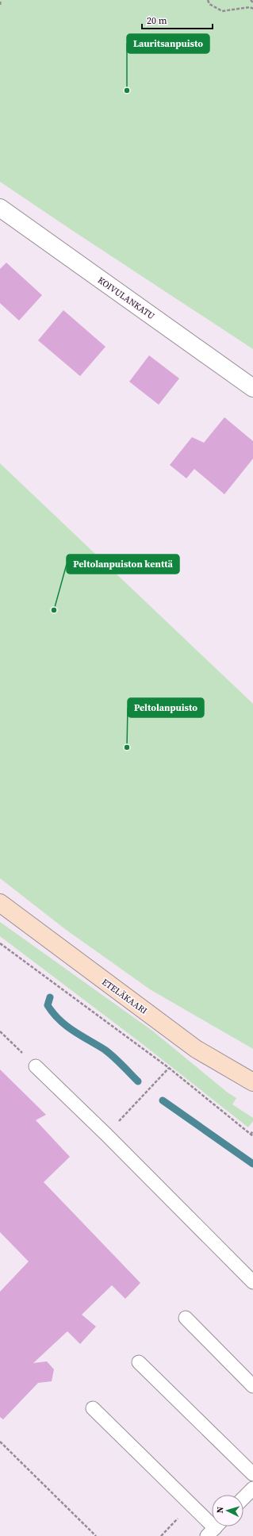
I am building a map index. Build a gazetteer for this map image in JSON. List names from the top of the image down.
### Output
{
  "streets": {
    "main road": ["ETELÄKAARI"],
    "street": ["KOIVULANKATU"]
  },
  "places": ["Lauritsanpuisto", "Peltolanpuiston kenttä", "Peltolanpuisto"],
  "scale_bar": "20 m",
  "north": "left"
}
